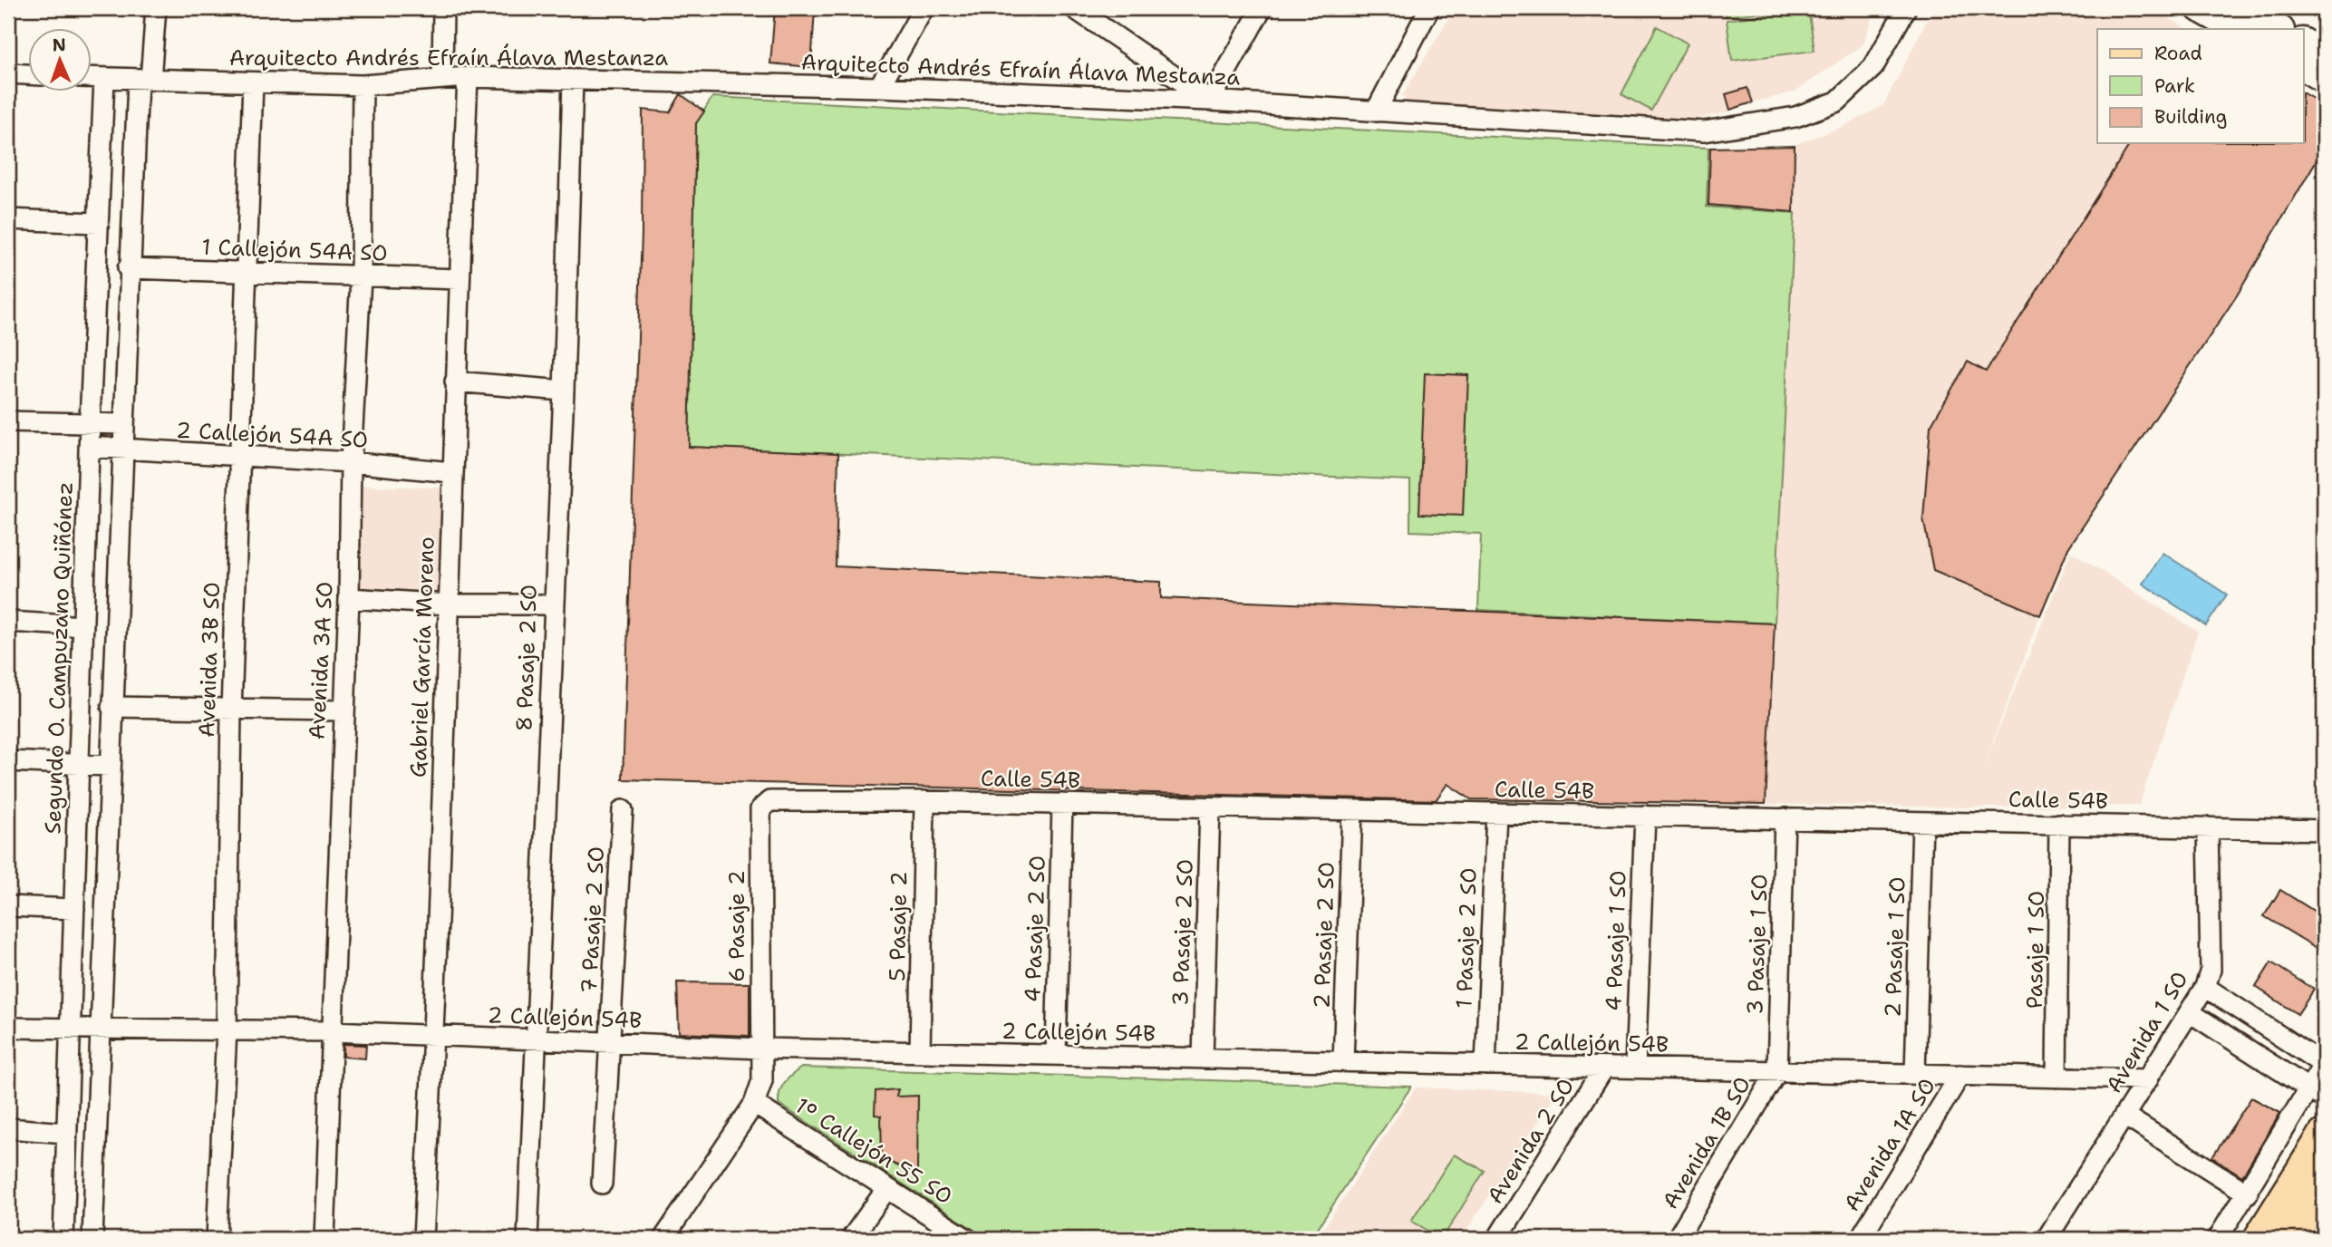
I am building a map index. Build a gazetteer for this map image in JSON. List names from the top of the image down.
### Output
{
  "streets": {
    "street": [
      "Arquitecto Andrés Efraín Álava Mestanza",
      "1 Callejón 54A SO",
      "2 Callejón 54A SO",
      "Gabriel García Moreno",
      "Segundo O. Campuzano Quiñónez",
      "8 Pasaje 2 SO",
      "Avenida 3B SO",
      "Avenida 3A SO",
      "Calle 54B",
      "7 Pasaje 2 SO",
      "6 Pasaje 2",
      "5 Pasaje 2",
      "4 Pasaje 2 SO",
      "3 Pasaje 2 SO",
      "2 Pasaje 2 SO",
      "1 Pasaje 2 SO",
      "4 Pasaje 1 SO",
      "3 Pasaje 1 SO",
      "2 Pasaje 1 SO",
      "Pasaje 1 SO",
      "2 Callejón 54B",
      "Avenida 1 SO",
      "Avenida 2 SO",
      "Avenida 1B SO",
      "Avenida 1A SO",
      "1º Callejón 55 SO"
    ]
  },
  "crossings": [
    ["Arquitecto Andrés Efraín Álava Mestanza", "Gabriel García Moreno"],
    ["Arquitecto Andrés Efraín Álava Mestanza", "Segundo O. Campuzano Quiñónez"],
    ["Arquitecto Andrés Efraín Álava Mestanza", "8 Pasaje 2 SO"],
    ["Arquitecto Andrés Efraín Álava Mestanza", "Avenida 3B SO"],
    ["Arquitecto Andrés Efraín Álava Mestanza", "Avenida 3A SO"],
    ["1 Callejón 54A SO", "Gabriel García Moreno"],
    ["1 Callejón 54A SO", "Avenida 3B SO"],
    ["1 Callejón 54A SO", "Avenida 3A SO"],
    ["2 Callejón 54A SO", "Gabriel García Moreno"],
    ["2 Callejón 54A SO", "Segundo O. Campuzano Quiñónez"],
    ["2 Callejón 54A SO", "Avenida 3B SO"],
    ["2 Callejón 54A SO", "Avenida 3A SO"],
    ["Gabriel García Moreno", "2 Callejón 54B"],
    ["Segundo O. Campuzano Quiñónez", "2 Callejón 54B"],
    ["8 Pasaje 2 SO", "2 Callejón 54B"],
    ["Avenida 3B SO", "2 Callejón 54B"],
    ["Avenida 3A SO", "2 Callejón 54B"],
    ["Calle 54B", "6 Pasaje 2"],
    ["Calle 54B", "5 Pasaje 2"],
    ["Calle 54B", "4 Pasaje 2 SO"],
    ["Calle 54B", "3 Pasaje 2 SO"],
    ["Calle 54B", "2 Pasaje 2 SO"],
    ["Calle 54B", "1 Pasaje 2 SO"],
    ["Calle 54B", "4 Pasaje 1 SO"],
    ["Calle 54B", "3 Pasaje 1 SO"],
    ["Calle 54B", "2 Pasaje 1 SO"],
    ["Calle 54B", "Pasaje 1 SO"],
    ["Calle 54B", "Avenida 1 SO"],
    ["7 Pasaje 2 SO", "2 Callejón 54B"],
    ["6 Pasaje 2", "2 Callejón 54B"],
    ["6 Pasaje 2", "1º Callejón 55 SO"],
    ["5 Pasaje 2", "2 Callejón 54B"],
    ["4 Pasaje 2 SO", "2 Callejón 54B"],
    ["3 Pasaje 2 SO", "2 Callejón 54B"],
    ["2 Pasaje 2 SO", "2 Callejón 54B"],
    ["1 Pasaje 2 SO", "2 Callejón 54B"],
    ["4 Pasaje 1 SO", "2 Callejón 54B"],
    ["3 Pasaje 1 SO", "2 Callejón 54B"],
    ["3 Pasaje 1 SO", "Avenida 1B SO"],
    ["2 Pasaje 1 SO", "2 Callejón 54B"],
    ["Pasaje 1 SO", "2 Callejón 54B"],
    ["2 Callejón 54B", "Avenida 1 SO"],
    ["2 Callejón 54B", "Avenida 2 SO"],
    ["2 Callejón 54B", "Avenida 1B SO"],
    ["2 Callejón 54B", "Avenida 1A SO"]
  ],
  "legend": ["Road", "Park", "Building"],
  "north": "top"
}
